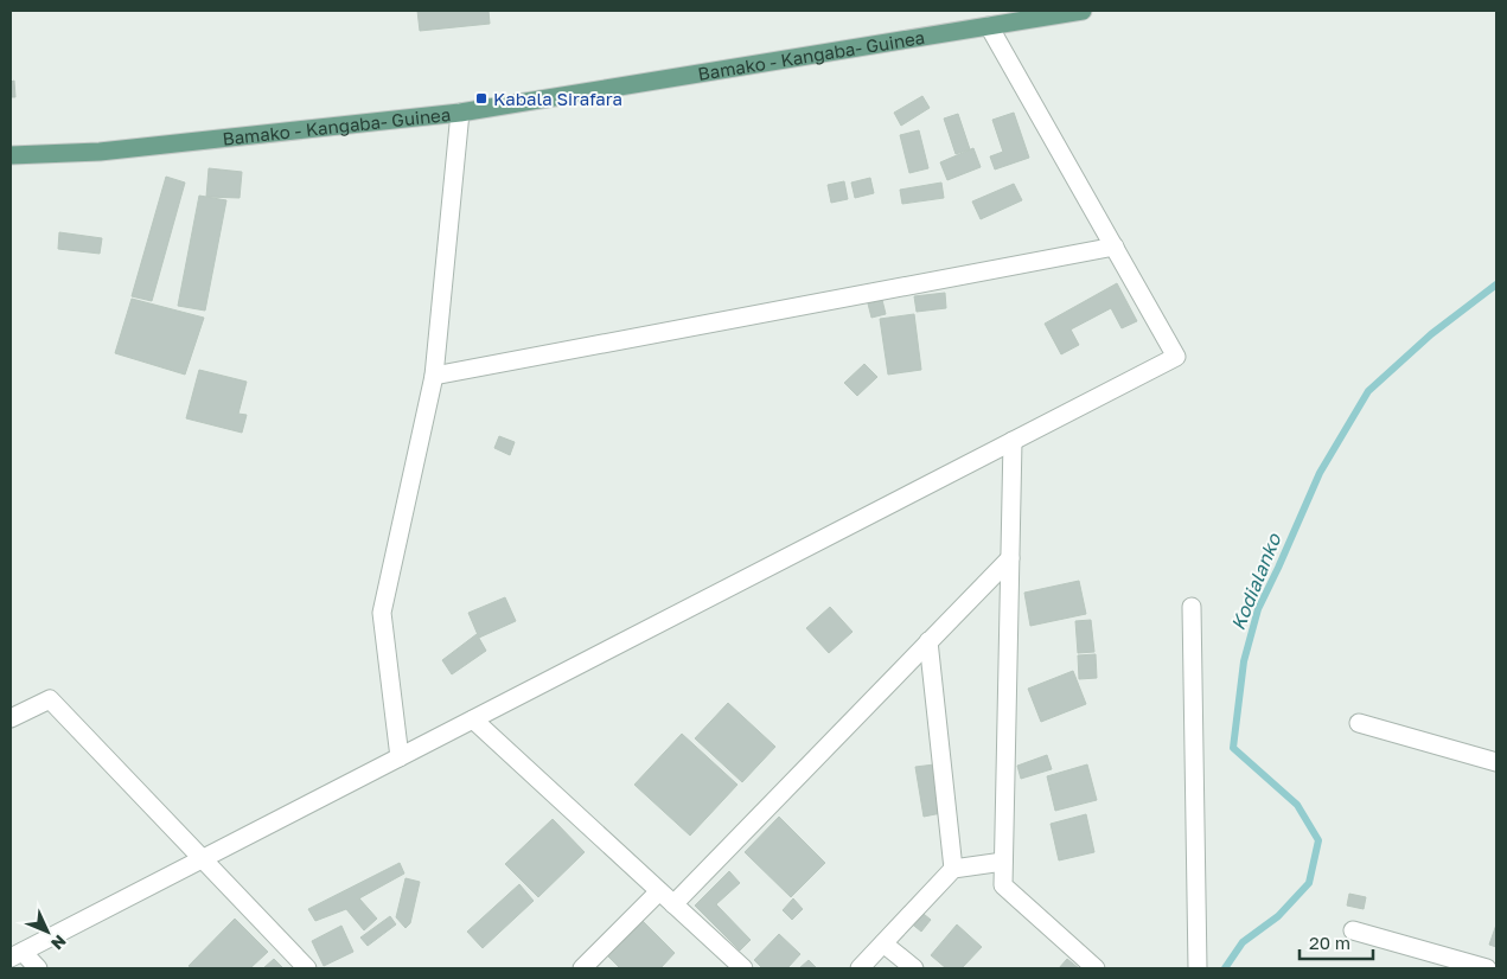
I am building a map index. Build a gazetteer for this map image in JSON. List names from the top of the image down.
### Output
{
  "streets": {
    "main road": ["Bamako - Kangaba- Guinea"]
  },
  "water": ["Kodialanko"],
  "places": {
    "transit": ["Kabala Sirafara"]
  },
  "scale_bar": "20 m",
  "north": "bottom right"
}
